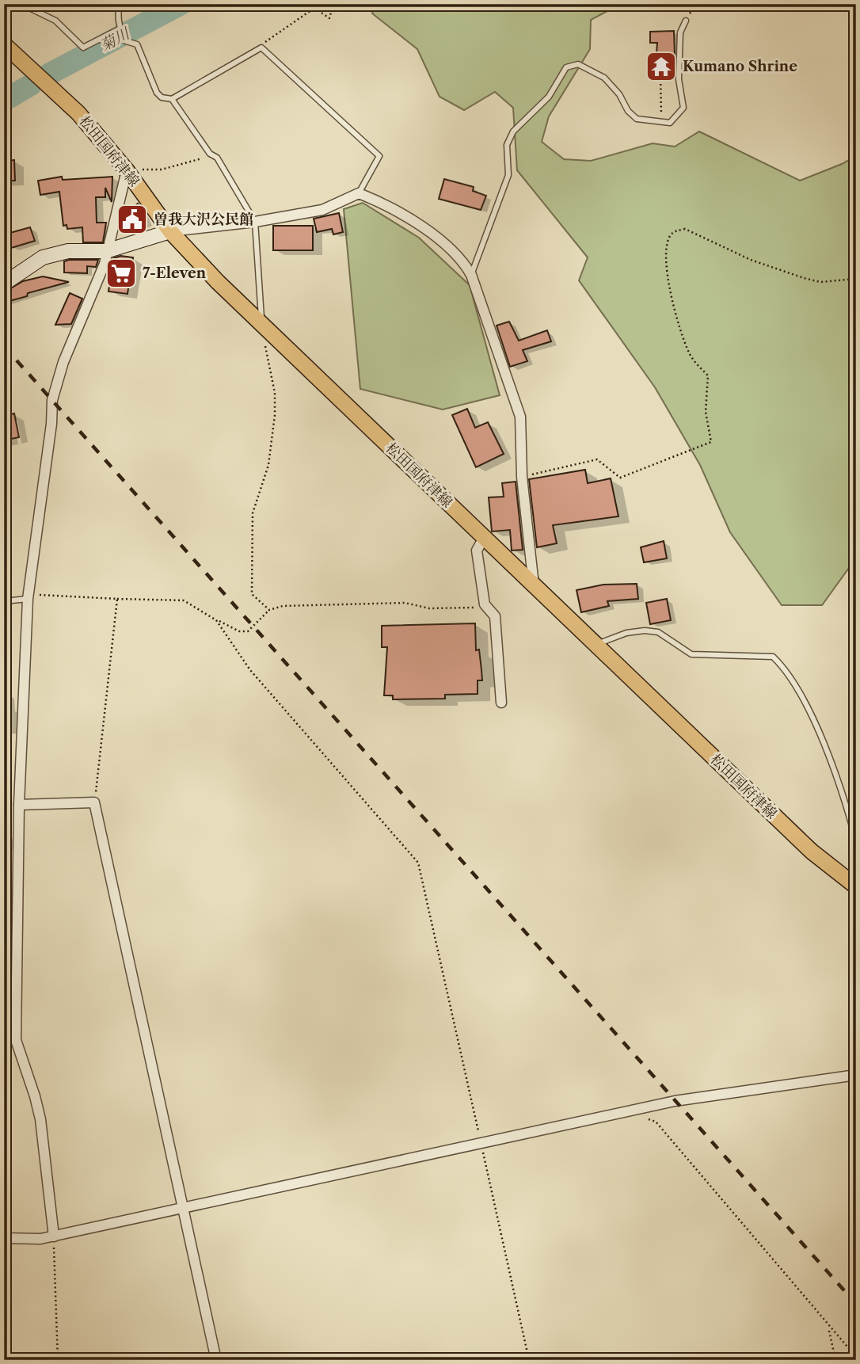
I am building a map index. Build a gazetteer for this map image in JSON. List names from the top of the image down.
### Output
{
  "streets": {
    "main road": ["松田国府津線"]
  },
  "water": ["菊川"],
  "places": {
    "temple": ["Kumano Shrine"],
    "public building": ["曽我大沢公民館"],
    "supermarket": ["7-Eleven"]
  }
}
